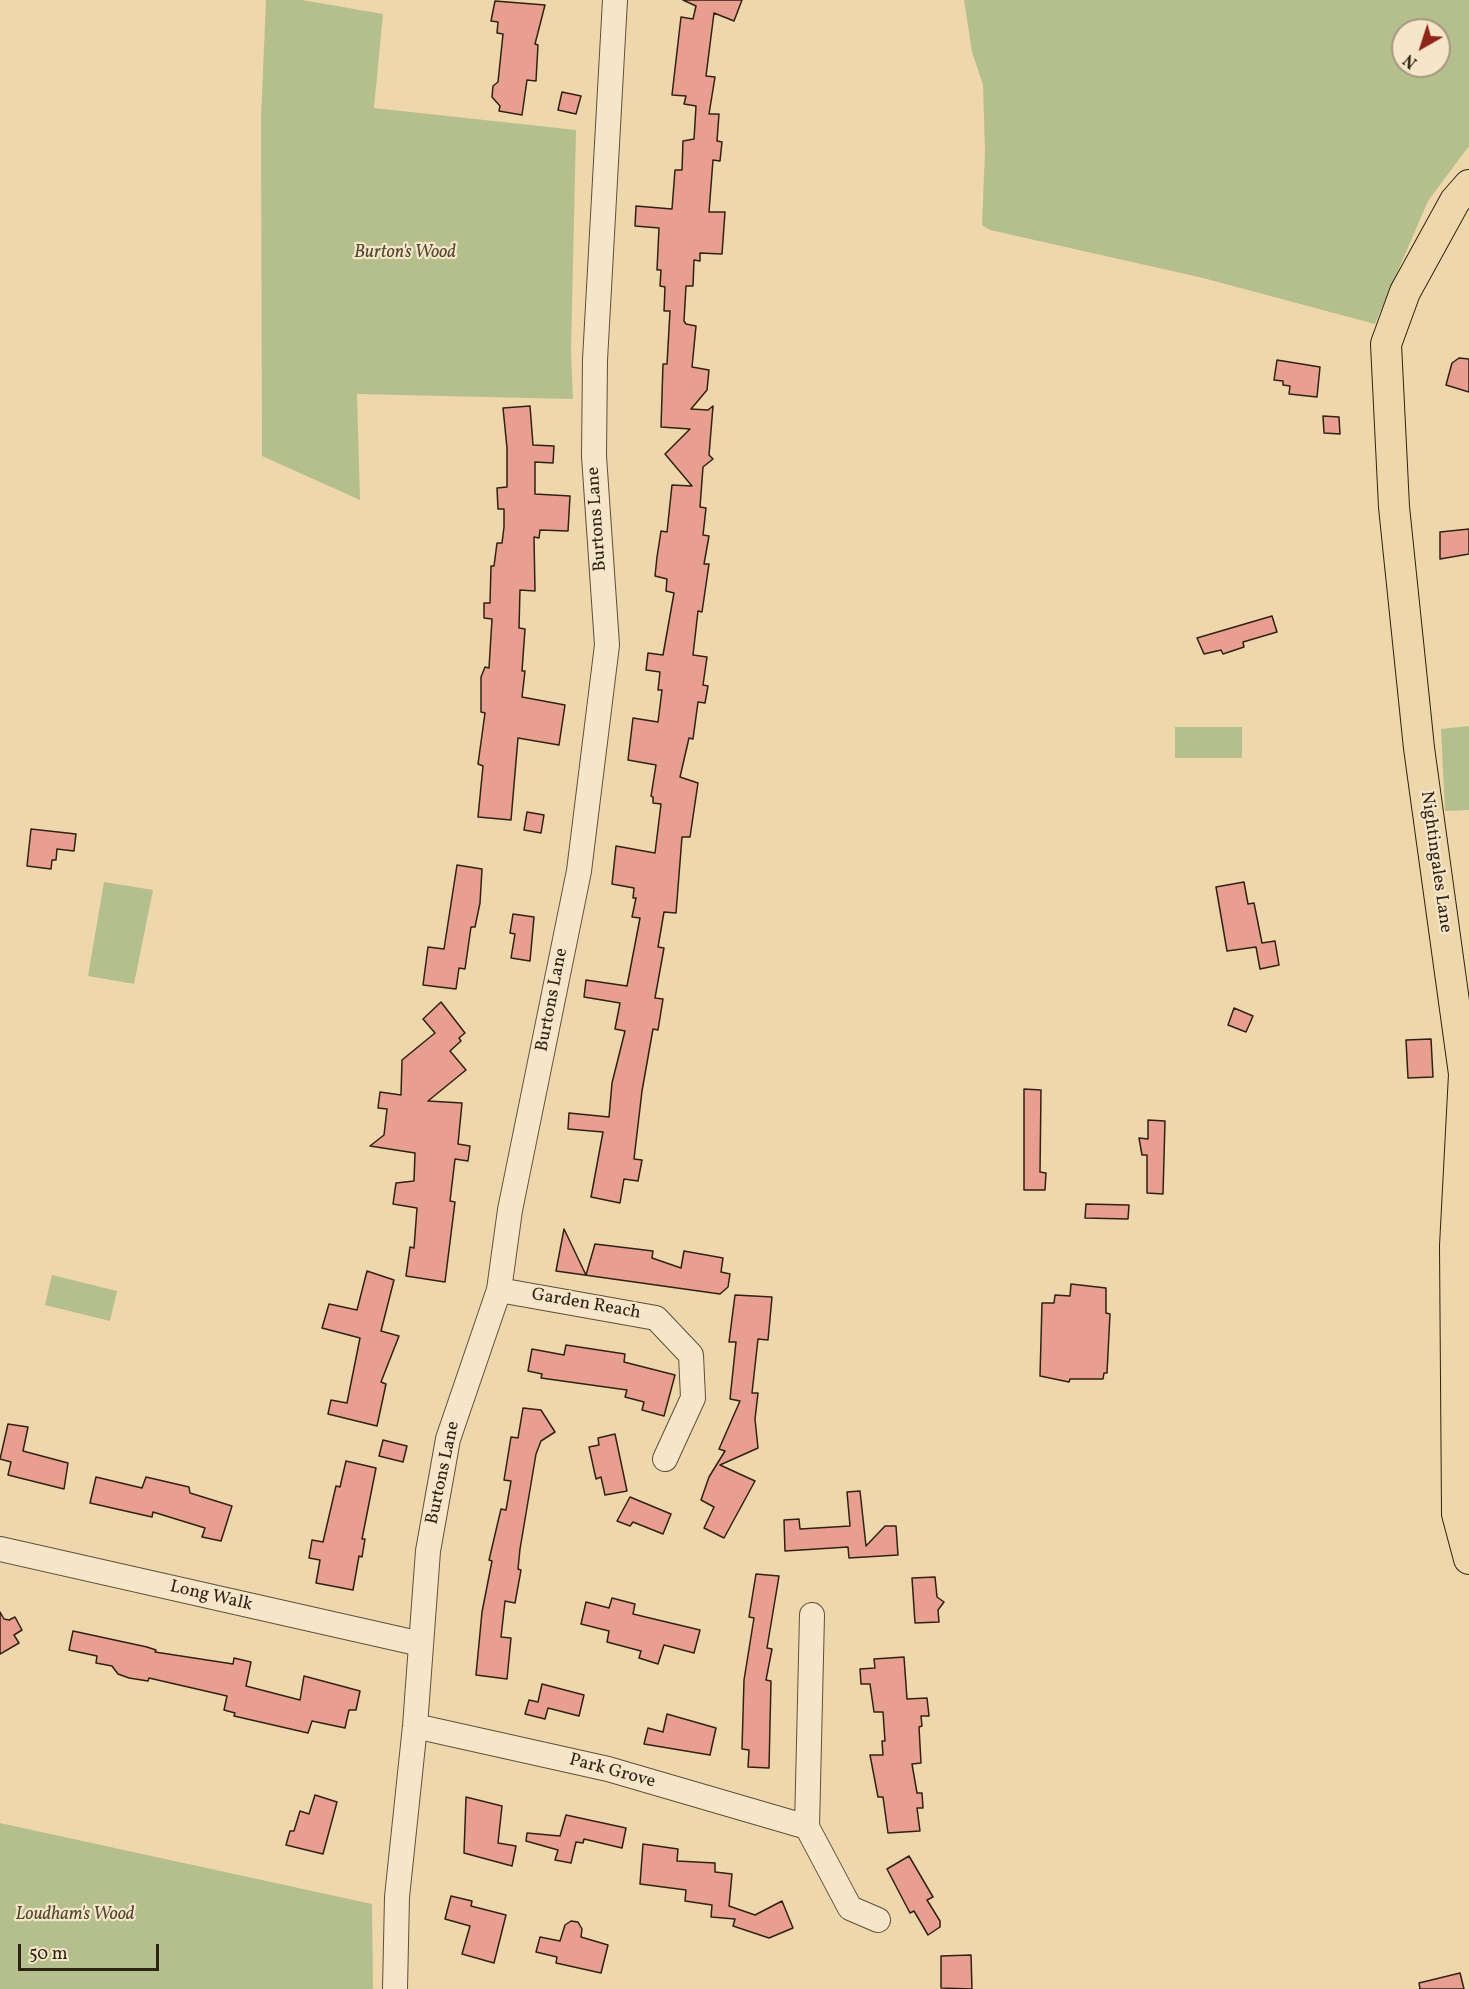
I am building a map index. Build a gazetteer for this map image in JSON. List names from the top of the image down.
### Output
{
  "streets": {
    "main road": ["Nightingales Lane"],
    "street": [
      "Burtons Lane",
      "Garden Reach",
      "Long Walk",
      "Park Grove"
    ]
  },
  "crossings": [
    ["Burtons Lane", "Garden Reach"],
    ["Burtons Lane", "Long Walk"],
    ["Burtons Lane", "Park Grove"]
  ],
  "parks": ["Burton's Wood", "Loudham's Wood"],
  "scale_bar": "50 m",
  "north": "bottom left"
}
